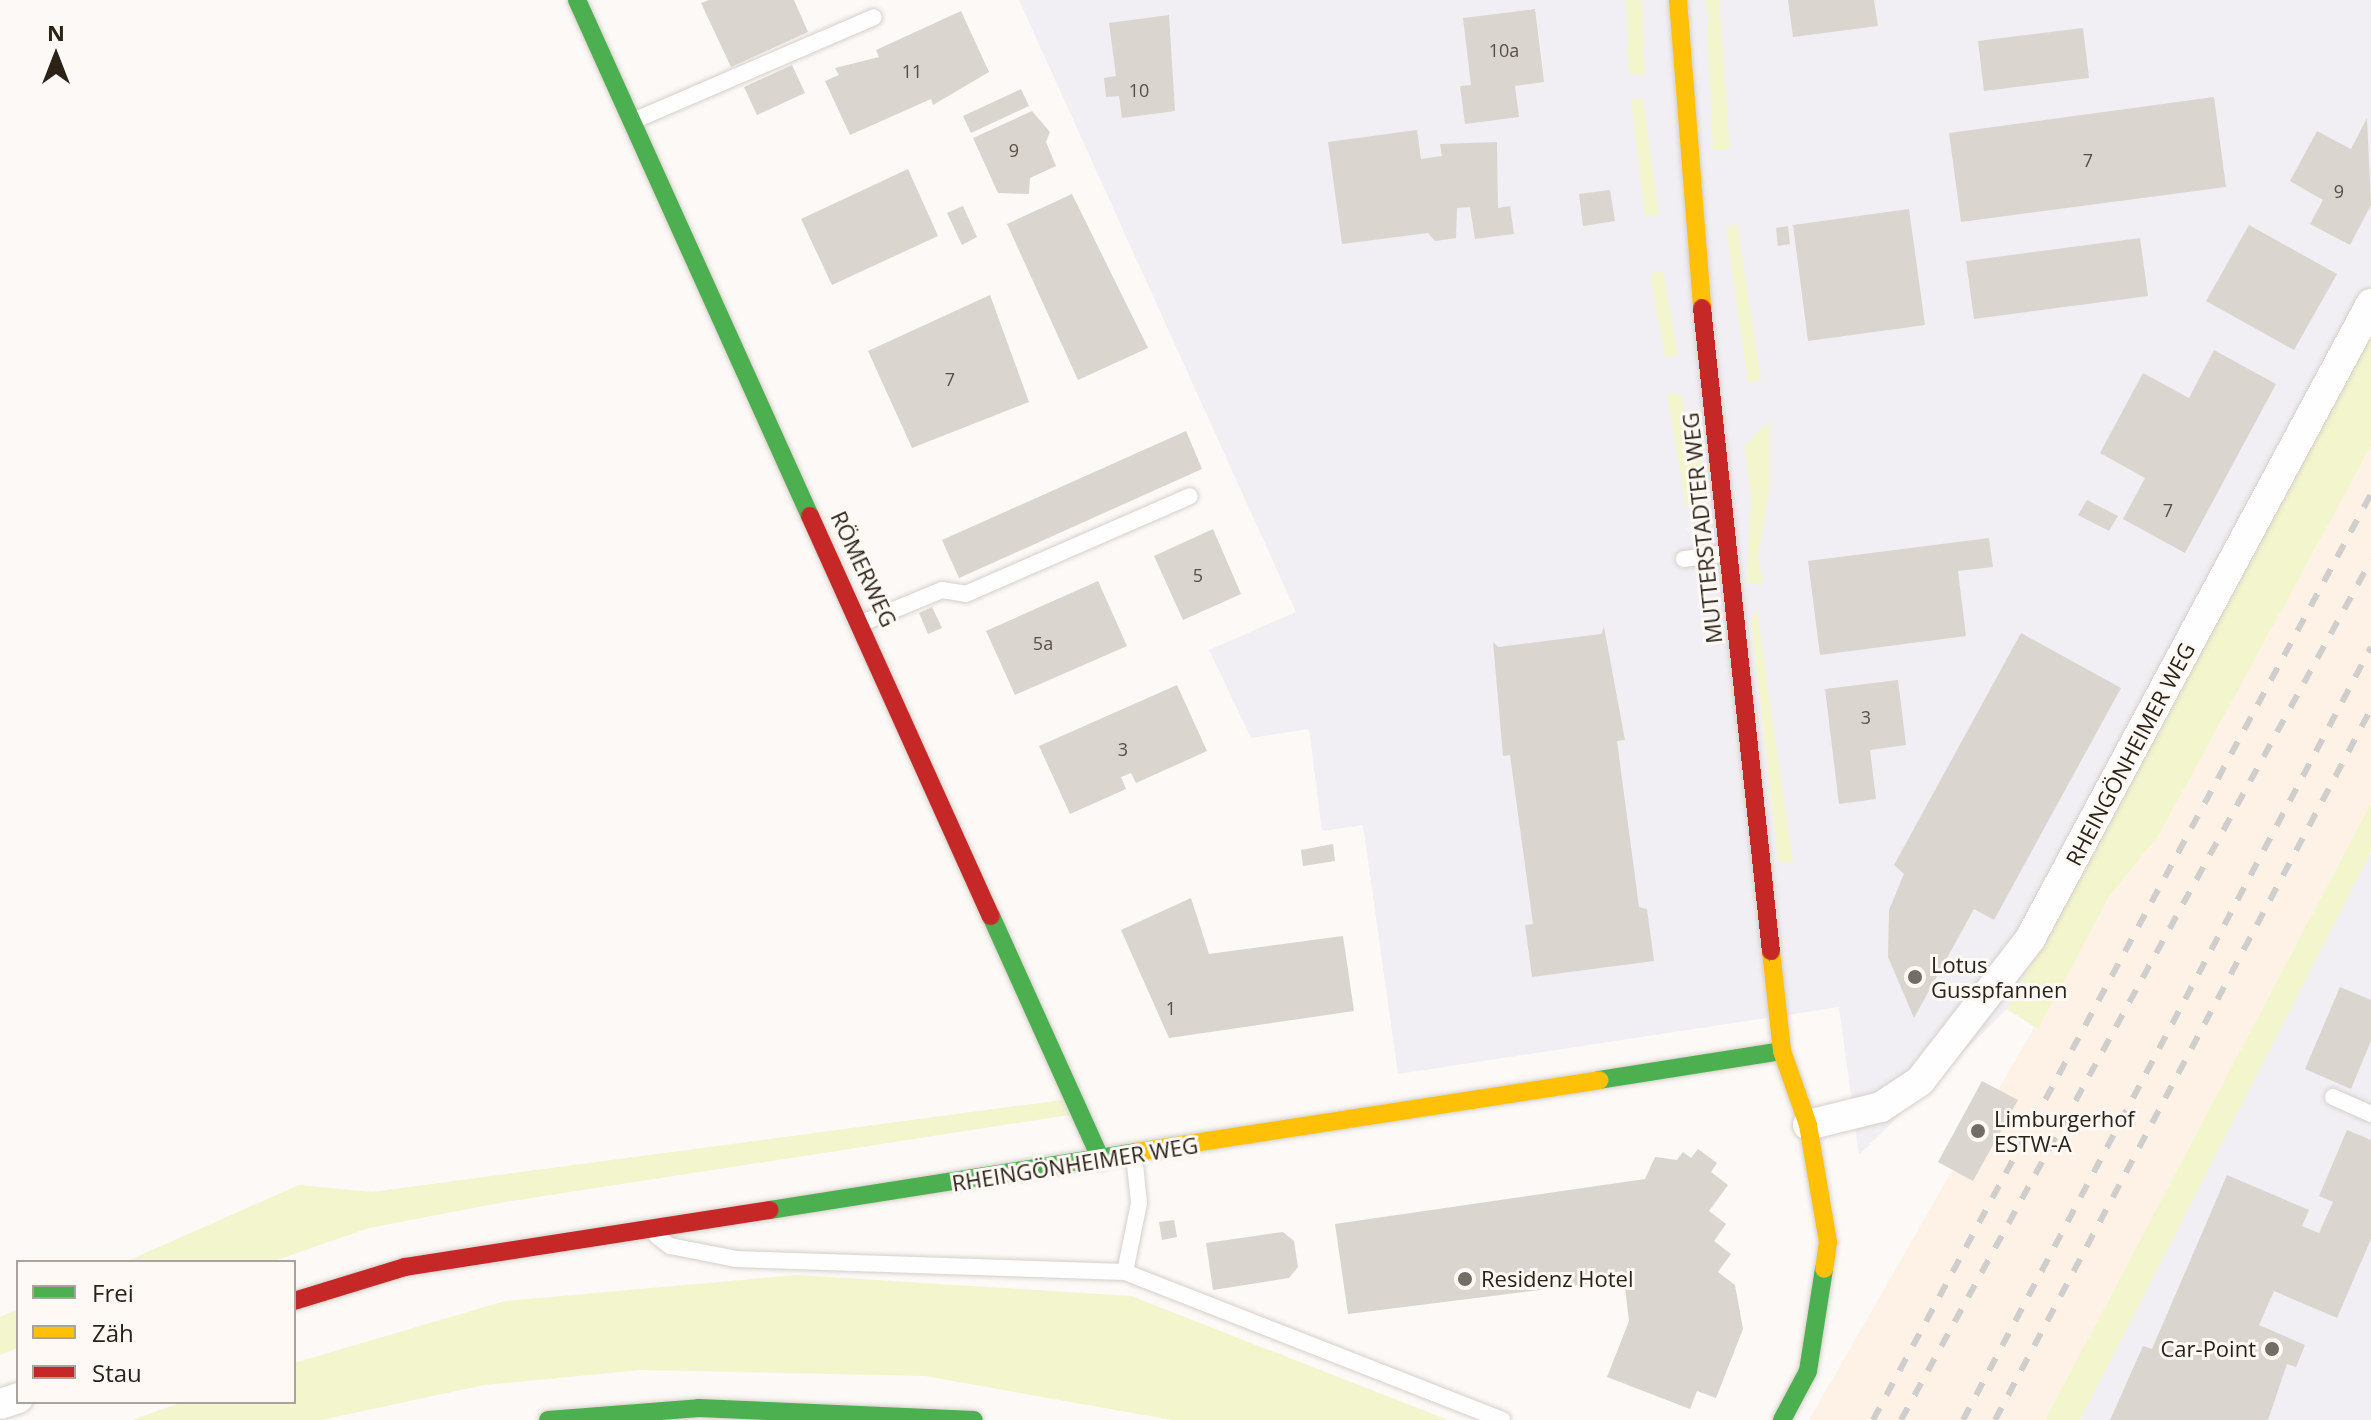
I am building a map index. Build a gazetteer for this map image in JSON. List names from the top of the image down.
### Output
{
  "streets": {
    "street": ["MUTTERSTADTER WEG", "RÖMERWEG", "RHEINGÖNHEIMER WEG"]
  },
  "crossings": [
    ["MUTTERSTADTER WEG", "RHEINGÖNHEIMER WEG"],
    ["RÖMERWEG", "RHEINGÖNHEIMER WEG"]
  ],
  "places": [
    "Lotus Gusspfannen",
    "Limburgerhof ESTW-A",
    "Residenz Hotel",
    "Car-Point"
  ],
  "house_numbers": [
    "10a",
    "11",
    "10",
    "9",
    "7",
    "9",
    "7",
    "7",
    "5",
    "5a",
    "3",
    "3",
    "1"
  ],
  "legend": ["Frei", "Zäh", "Stau"],
  "north": "top"
}
